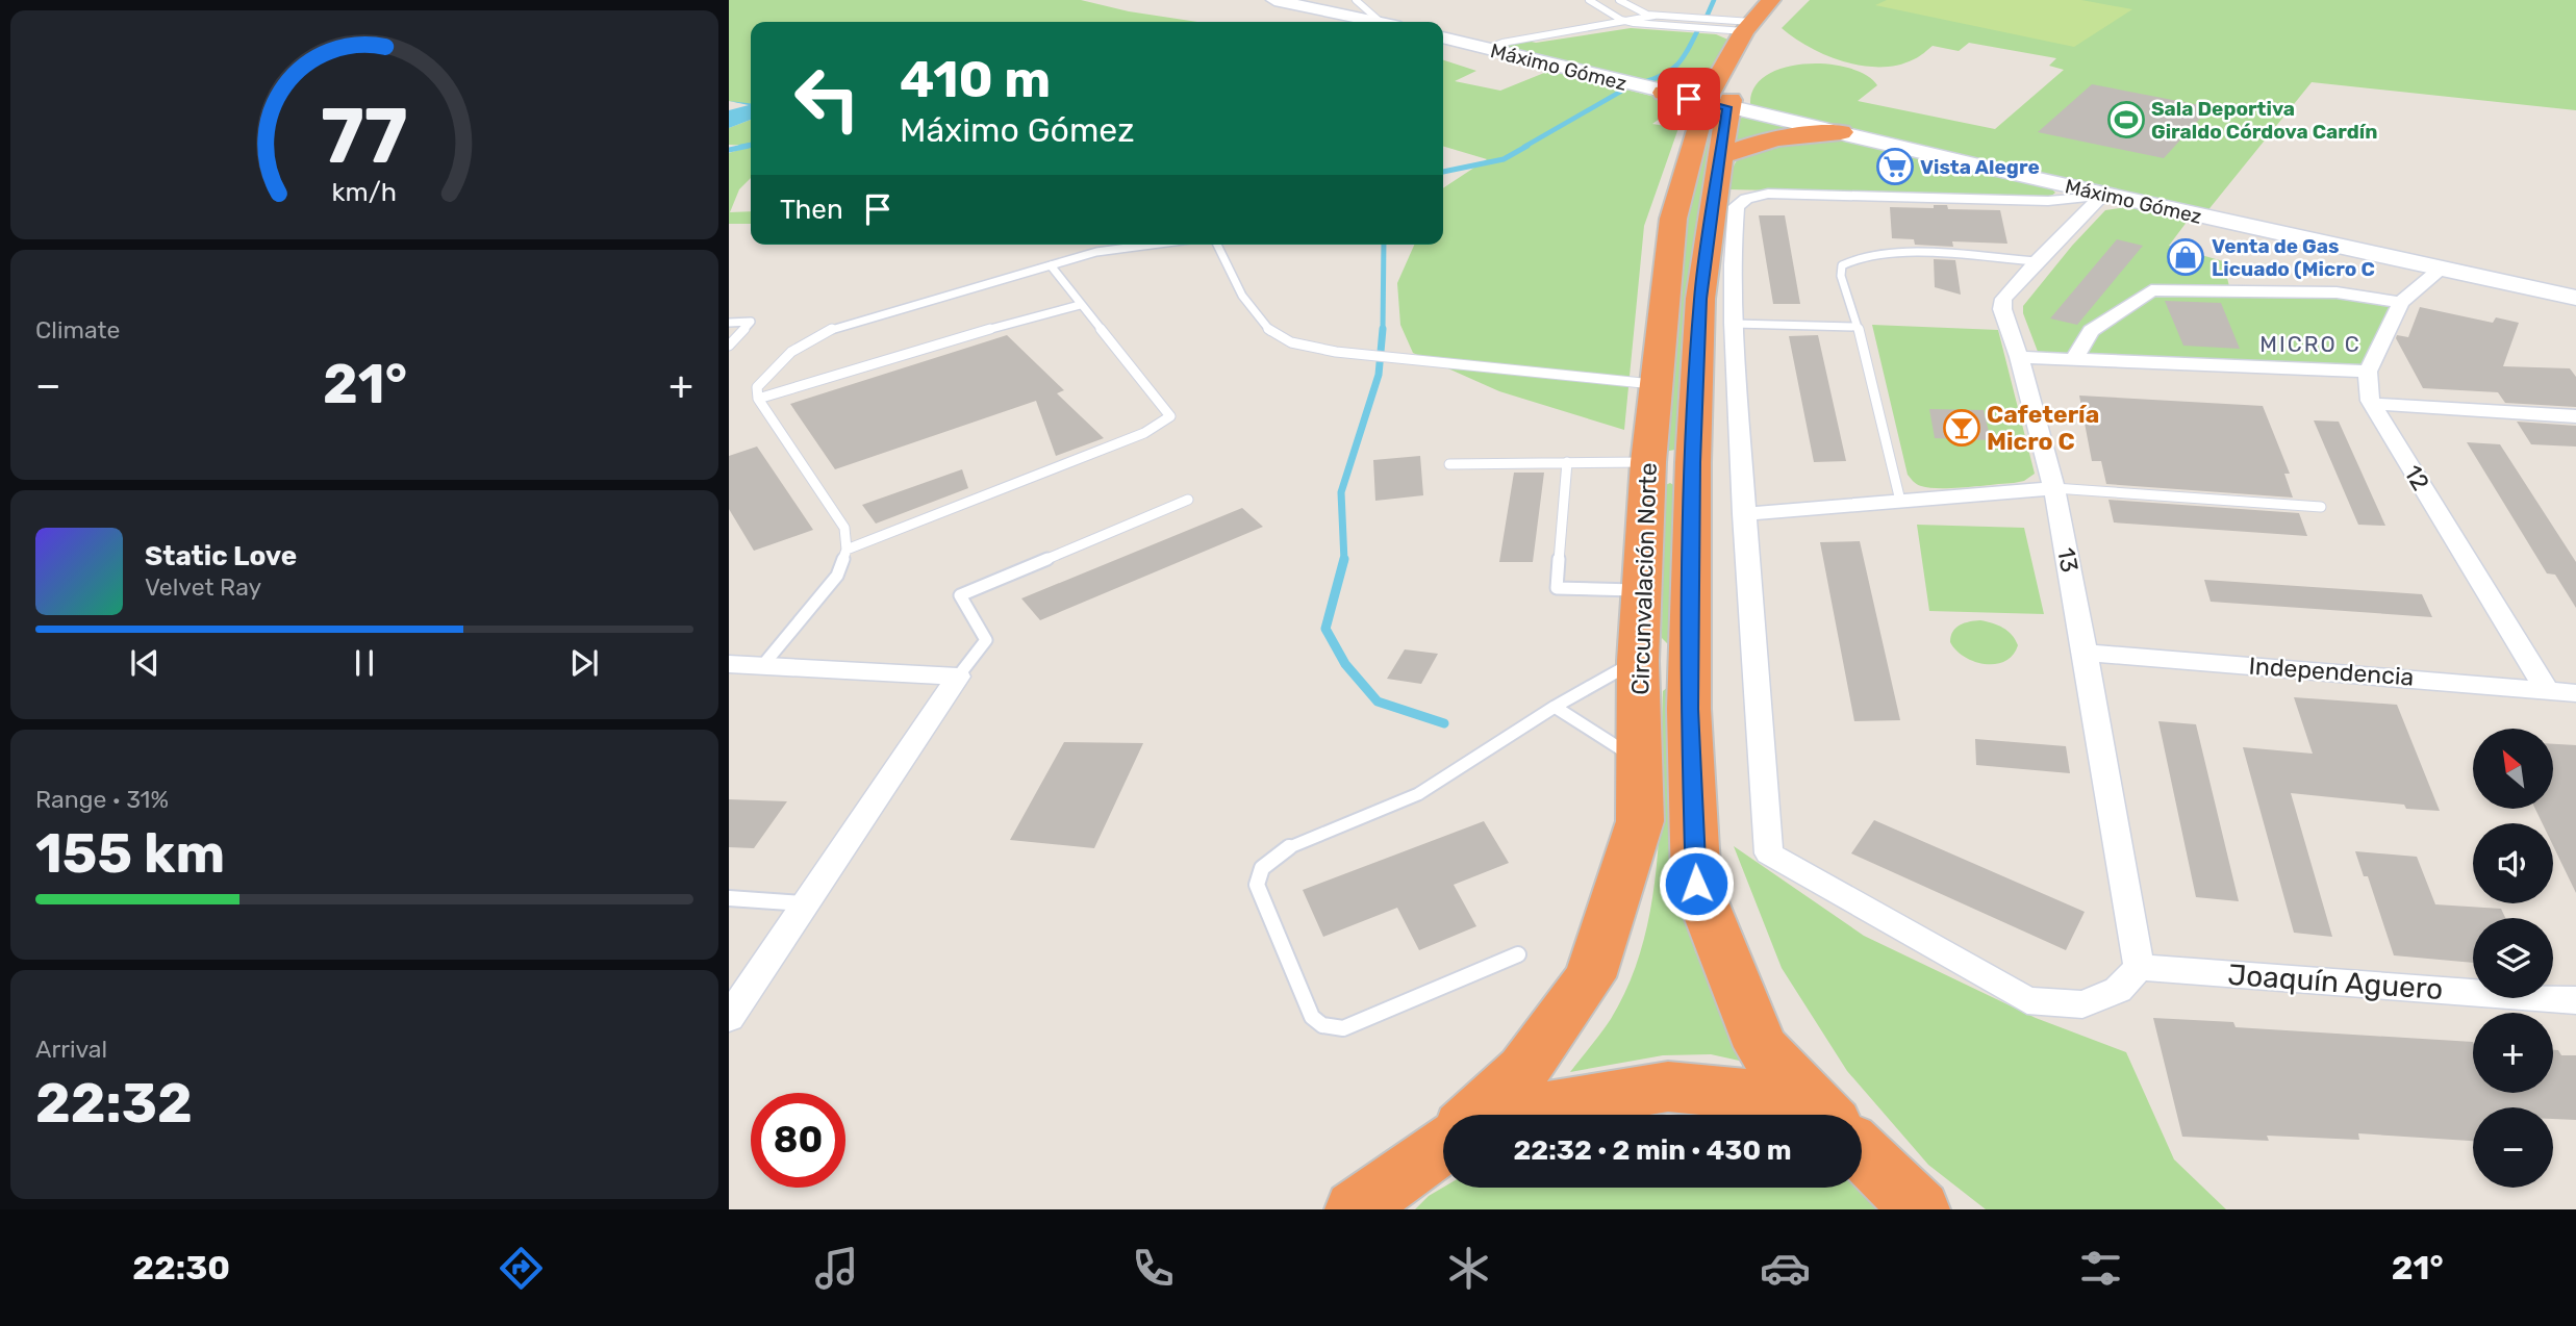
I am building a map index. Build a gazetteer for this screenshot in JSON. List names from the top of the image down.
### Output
{
  "streets": {
    "highway": ["Circunvalación Norte"],
    "main road": ["Máximo Gómez"],
    "street": [
      "12",
      "13",
      "Independencia",
      "Joaquín Aguero"
    ]
  },
  "crossings": [
    ["Máximo Gómez", "13"],
    ["Máximo Gómez", "Circunvalación Norte"],
    ["12", "Independencia"],
    ["13", "Independencia"],
    ["13", "Joaquín Aguero"]
  ],
  "districts": ["MICRO C"],
  "places": {
    "sports": ["Sala Deportiva Giraldo Córdova Cardín"],
    "supermarket": ["Vista Alegre"],
    "shop": ["Venta de Gas Licuado (Micro C"],
    "bar": ["Cafetería Micro C"]
  },
  "north": "top left",
  "page": {
    "turn": ["410 m", "Máximo Gómez"],
    "then": "Then",
    "tile": [
      "Climate",
      ["Range · 31%", "155 km"],
      ["Arrival", "22:32"]
    ],
    "heat": ["−", "21°", "+"],
    "song": ["Static Love", "Velvet Ray"],
    "map_buttons": ["+", "−"],
    "limit": "80",
    "trip": "22:32 · 2 min · 430 m",
    "tabs": ["22:30", "21°"],
    "gauge": ["77", "km/h"]
  }
}
